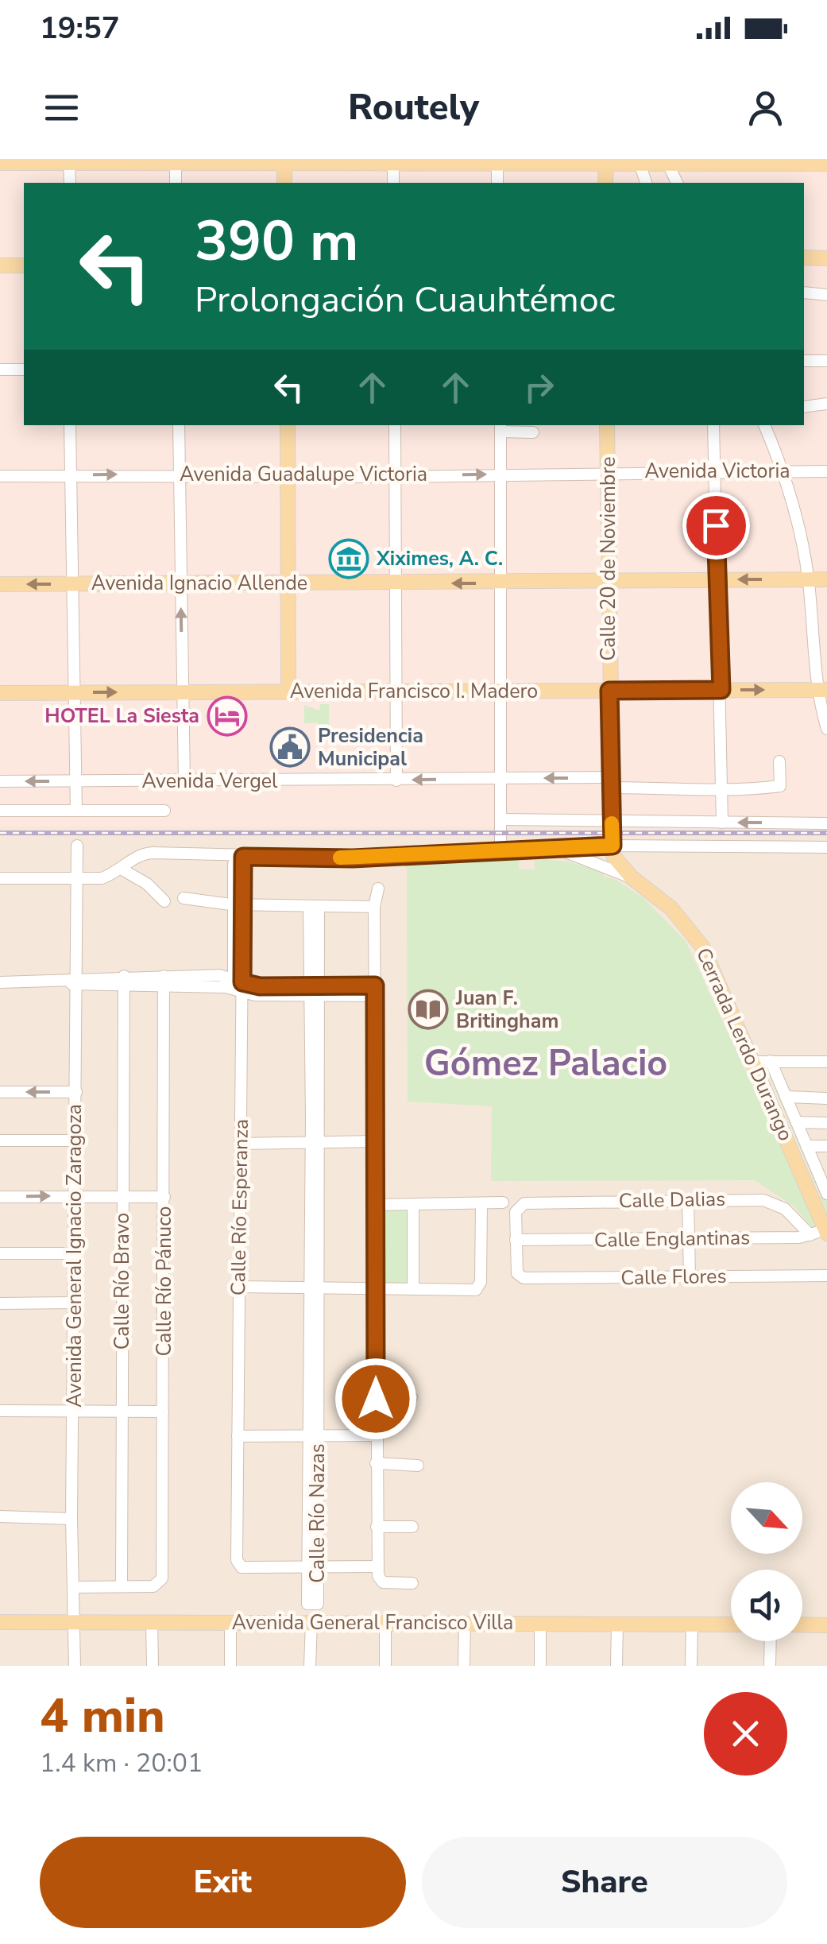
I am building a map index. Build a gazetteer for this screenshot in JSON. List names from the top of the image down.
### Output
{
  "streets": {
    "main road": [
      "Calle 20 de Noviembre",
      "Avenida Ignacio Allende",
      "Avenida Francisco I. Madero",
      "Cerrada Lerdo Durango",
      "Avenida General Francisco Villa"
    ],
    "street": [
      "Avenida Victoria",
      "Avenida Guadalupe Victoria",
      "Avenida Vergel",
      "Calle Dalias",
      "Calle Río Esperanza",
      "Calle Englantinas",
      "Avenida General Ignacio Zaragoza",
      "Calle Flores",
      "Calle Río Bravo",
      "Calle Río Pánuco",
      "Calle Río Nazas"
    ]
  },
  "crossings": [
    ["Avenida Victoria", "Avenida Guadalupe Victoria"],
    ["Avenida Victoria", "Calle 20 de Noviembre"],
    ["Avenida Guadalupe Victoria", "Calle 20 de Noviembre"],
    ["Calle 20 de Noviembre", "Avenida Ignacio Allende"],
    ["Calle 20 de Noviembre", "Avenida Francisco I. Madero"],
    ["Calle 20 de Noviembre", "Avenida Vergel"],
    ["Calle 20 de Noviembre", "Cerrada Lerdo Durango"],
    ["Cerrada Lerdo Durango", "Calle Englantinas"],
    ["Calle Dalias", "Calle Englantinas"],
    ["Calle Dalias", "Calle Flores"],
    ["Calle Río Esperanza", "Calle Río Nazas"],
    ["Calle Englantinas", "Calle Flores"],
    ["Avenida General Ignacio Zaragoza", "Avenida General Francisco Villa"],
    ["Calle Río Bravo", "Calle Río Pánuco"]
  ],
  "one_way": ["Avenida Guadalupe Victoria"],
  "districts": ["Gómez Palacio"],
  "places": {
    "museum": ["Xiximes, A. C."],
    "hotel": ["HOTEL La Siesta"],
    "public building": ["Presidencia Municipal"],
    "library": ["Juan F. Britingham"]
  },
  "north": "bottom right",
  "page": {
    "status": "19:57",
    "header": "Routely",
    "turn": ["390 m", "Prolongación Cuauhtémoc"],
    "heading": ["4 min", "1.4 km · 20:01"],
    "buttons": ["Exit", "Share"]
  }
}
